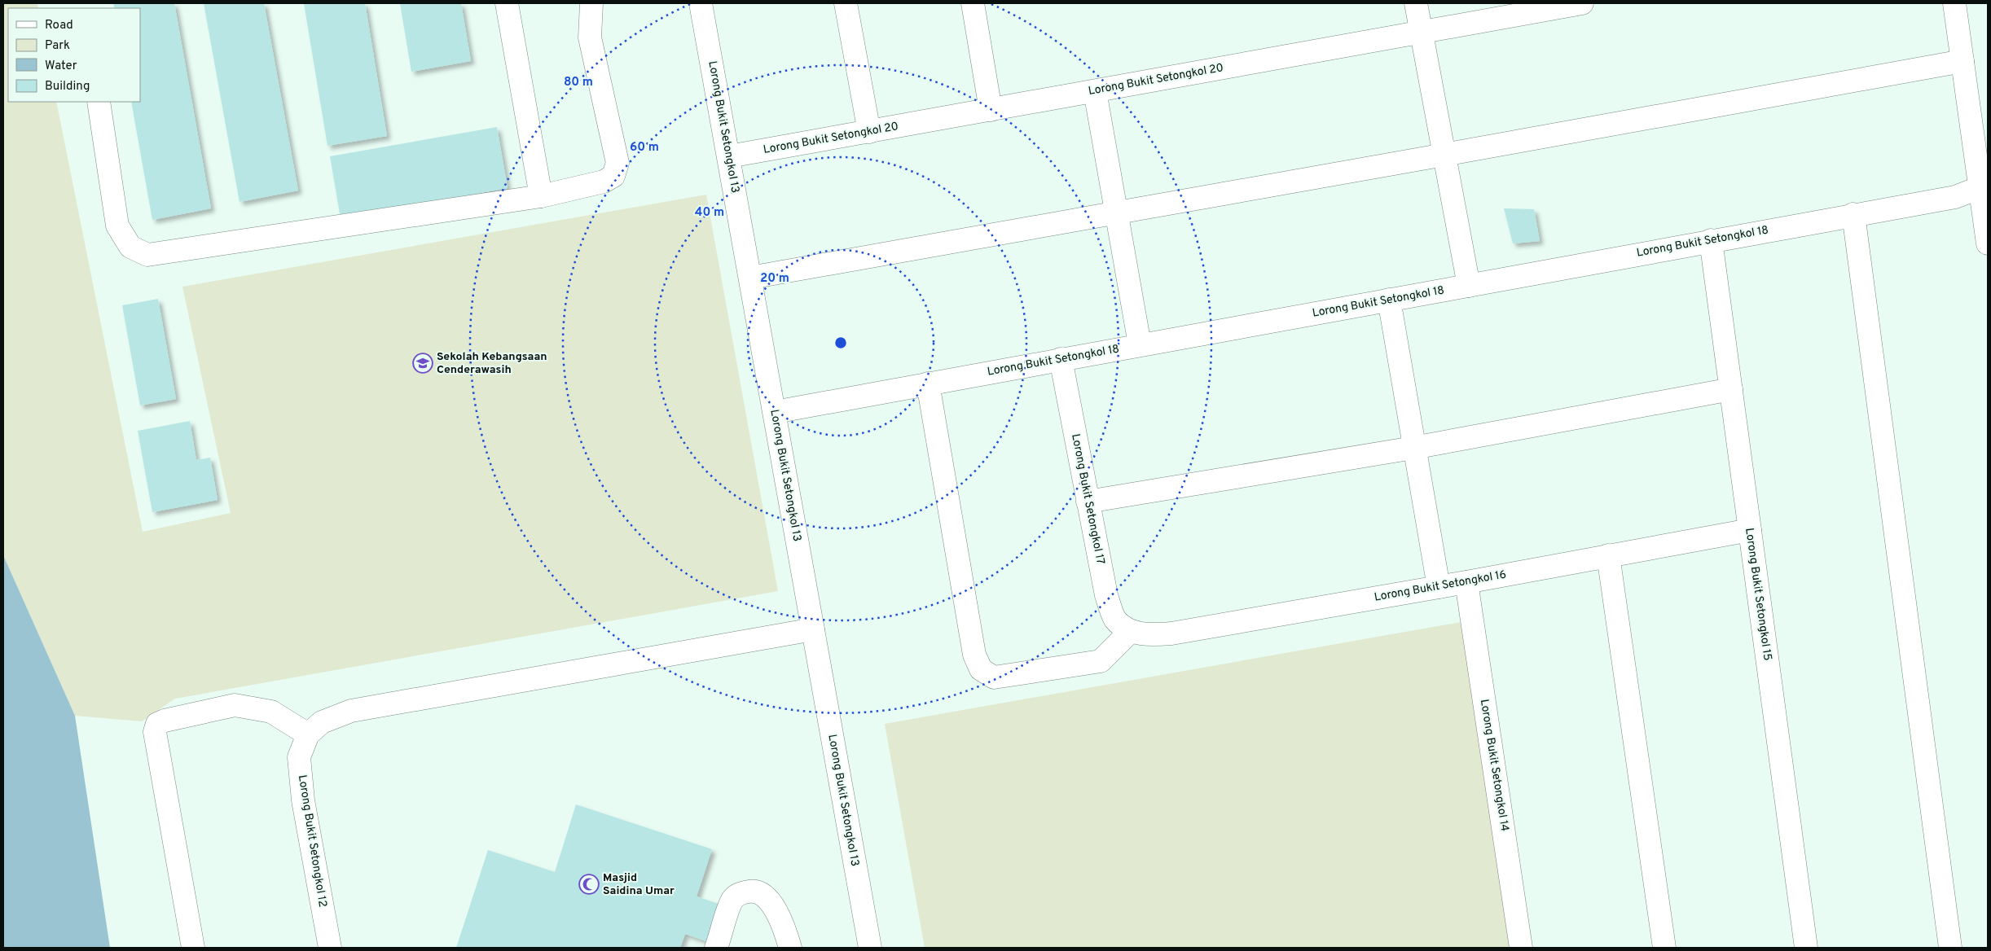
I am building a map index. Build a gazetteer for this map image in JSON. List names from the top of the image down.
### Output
{
  "streets": {
    "street": [
      "Lorong Bukit Setongkol 20",
      "Lorong Bukit Setongkol 13",
      "Lorong Bukit Setongkol 18",
      "Lorong Bukit Setongkol 17",
      "Lorong Bukit Setongkol 16",
      "Lorong Bukit Setongkol 15",
      "Lorong Bukit Setongkol 14",
      "Lorong Bukit Setongkol 12"
    ]
  },
  "crossings": [
    ["Lorong Bukit Setongkol 20", "Lorong Bukit Setongkol 13"],
    ["Lorong Bukit Setongkol 13", "Lorong Bukit Setongkol 18"],
    ["Lorong Bukit Setongkol 18", "Lorong Bukit Setongkol 17"],
    ["Lorong Bukit Setongkol 18", "Lorong Bukit Setongkol 15"],
    ["Lorong Bukit Setongkol 17", "Lorong Bukit Setongkol 16"],
    ["Lorong Bukit Setongkol 16", "Lorong Bukit Setongkol 15"],
    ["Lorong Bukit Setongkol 16", "Lorong Bukit Setongkol 14"]
  ],
  "places": {
    "school or university": ["Sekolah Kebangsaan Cenderawasih"],
    "mosque": ["Masjid Saidina Umar"]
  },
  "legend": [
    "Road",
    "Park",
    "Water",
    "Building"
  ],
  "rings": [
    "80 m",
    "60 m",
    "40 m",
    "20 m"
  ]
}
